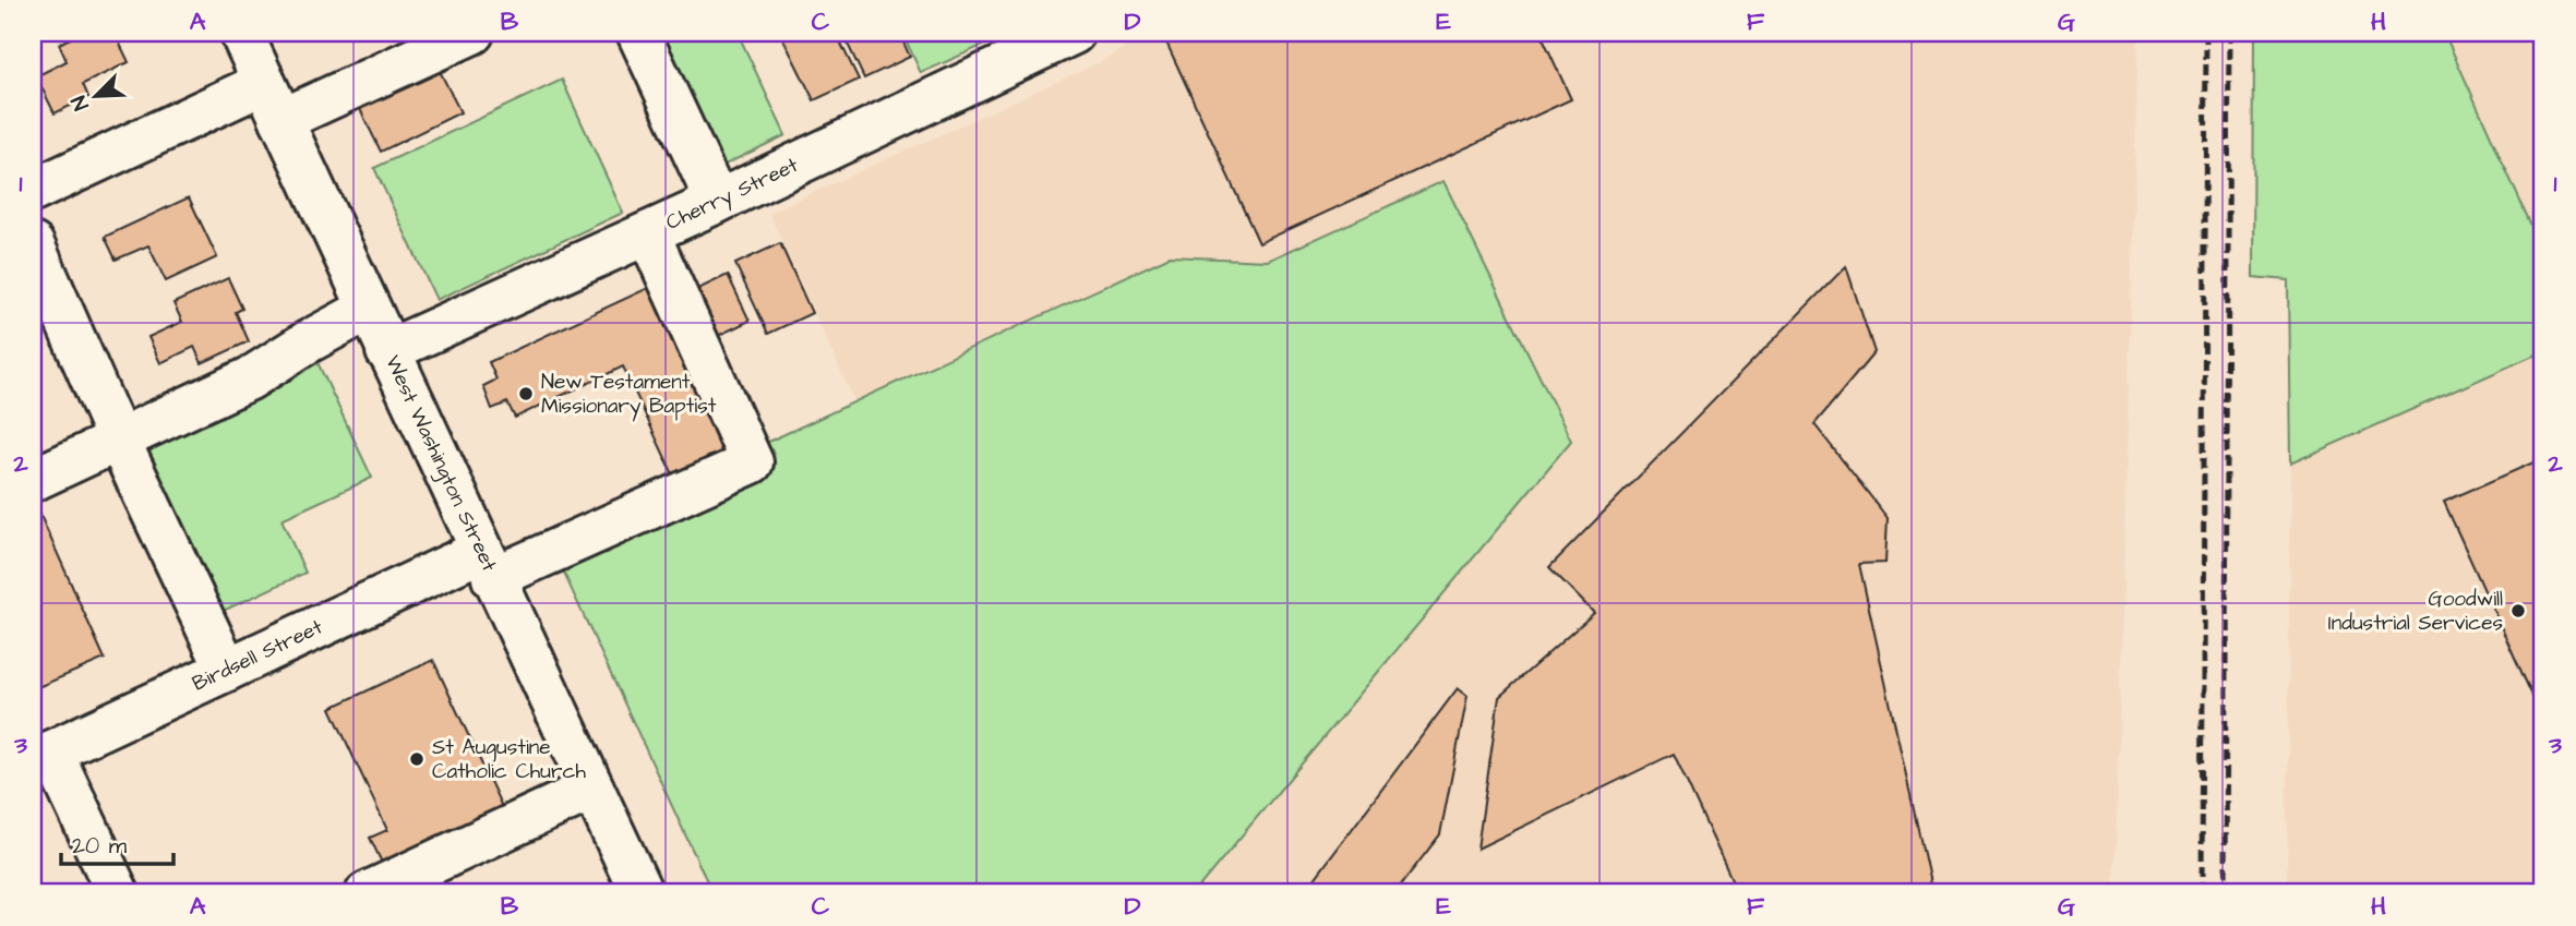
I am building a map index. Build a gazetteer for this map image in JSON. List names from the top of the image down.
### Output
{
  "streets": {
    "street": ["Cherry Street", "West Washington Street", "Birdsell Street"]
  },
  "crossings": [
    ["Cherry Street", "West Washington Street"],
    ["Cherry Street", "Birdsell Street"],
    ["West Washington Street", "Birdsell Street"]
  ],
  "places": ["New Testament Missionary Baptist", "Goodwill Industrial Services", "St Augustine Catholic Church"],
  "scale_bar": "20 m",
  "north": "bottom left",
  "grid": {
    "columns": [
      "A",
      "B",
      "C",
      "D",
      "E",
      "F",
      "G",
      "H"
    ],
    "rows": ["1", "2", "3"]
  }
}
